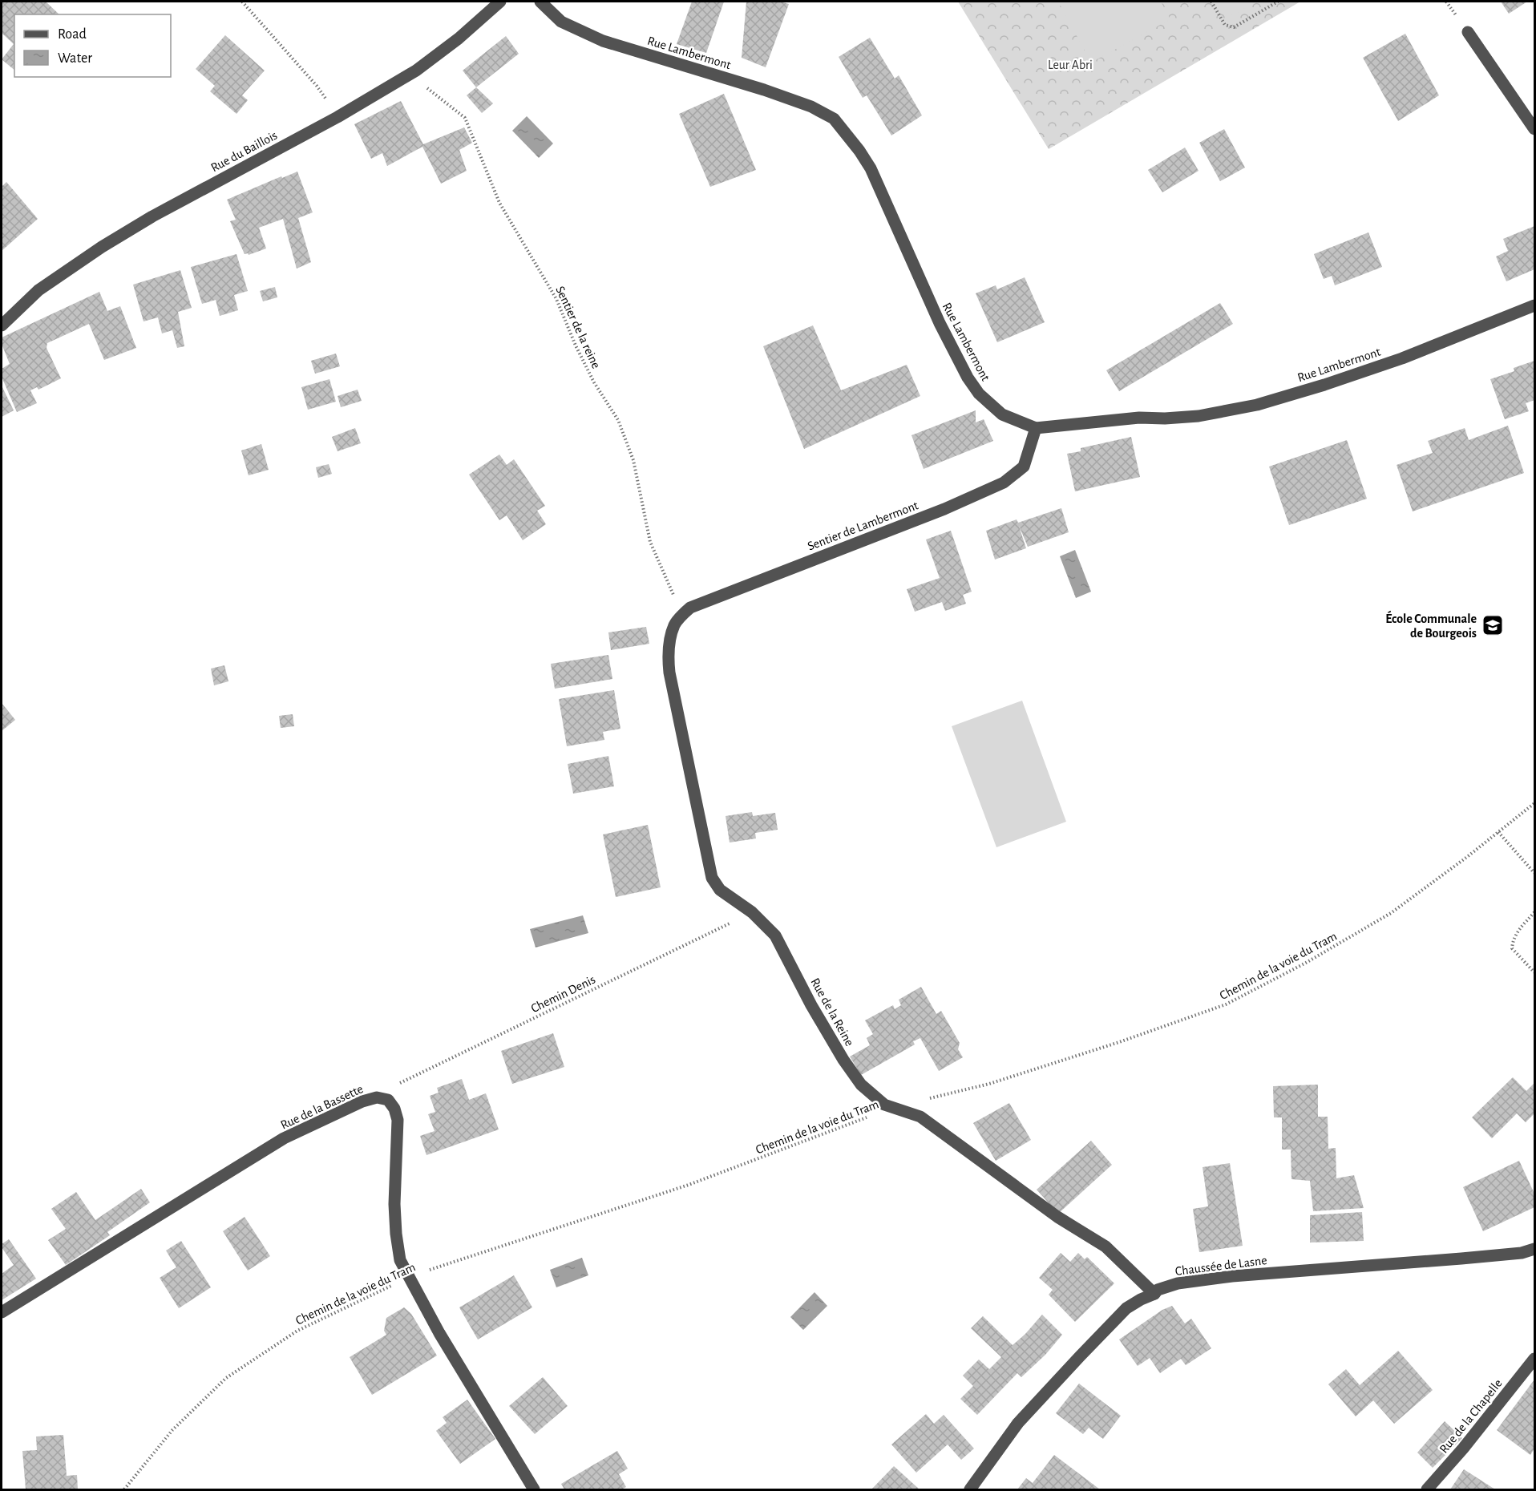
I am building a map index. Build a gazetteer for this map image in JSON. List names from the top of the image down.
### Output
{
  "streets": {
    "street": [
      "Rue Lambermont",
      "Rue du Baillois",
      "Sentier de Lambermont",
      "Rue de la Reine",
      "Rue de la Bassette",
      "Chaussée de Lasne",
      "Rue de la Chapelle"
    ],
    "path": ["Sentier de la reine", "Chemin de la voie du Tram", "Chemin Denis"]
  },
  "crossings": [
    ["Rue Lambermont", "Sentier de Lambermont"],
    ["Rue du Baillois", "Sentier de la reine"],
    ["Sentier de la reine", "Sentier de Lambermont"],
    ["Sentier de la reine", "Rue de la Reine"],
    ["Sentier de Lambermont", "Rue de la Reine"],
    ["Chemin de la voie du Tram", "Rue de la Reine"],
    ["Chemin Denis", "Rue de la Reine"],
    ["Chemin Denis", "Rue de la Bassette"],
    ["Rue de la Reine", "Chaussée de Lasne"]
  ],
  "parks": ["Leur Abri"],
  "places": {
    "school or university": ["École Communale de Bourgeois"]
  },
  "legend": ["Road", "Water"]
}
